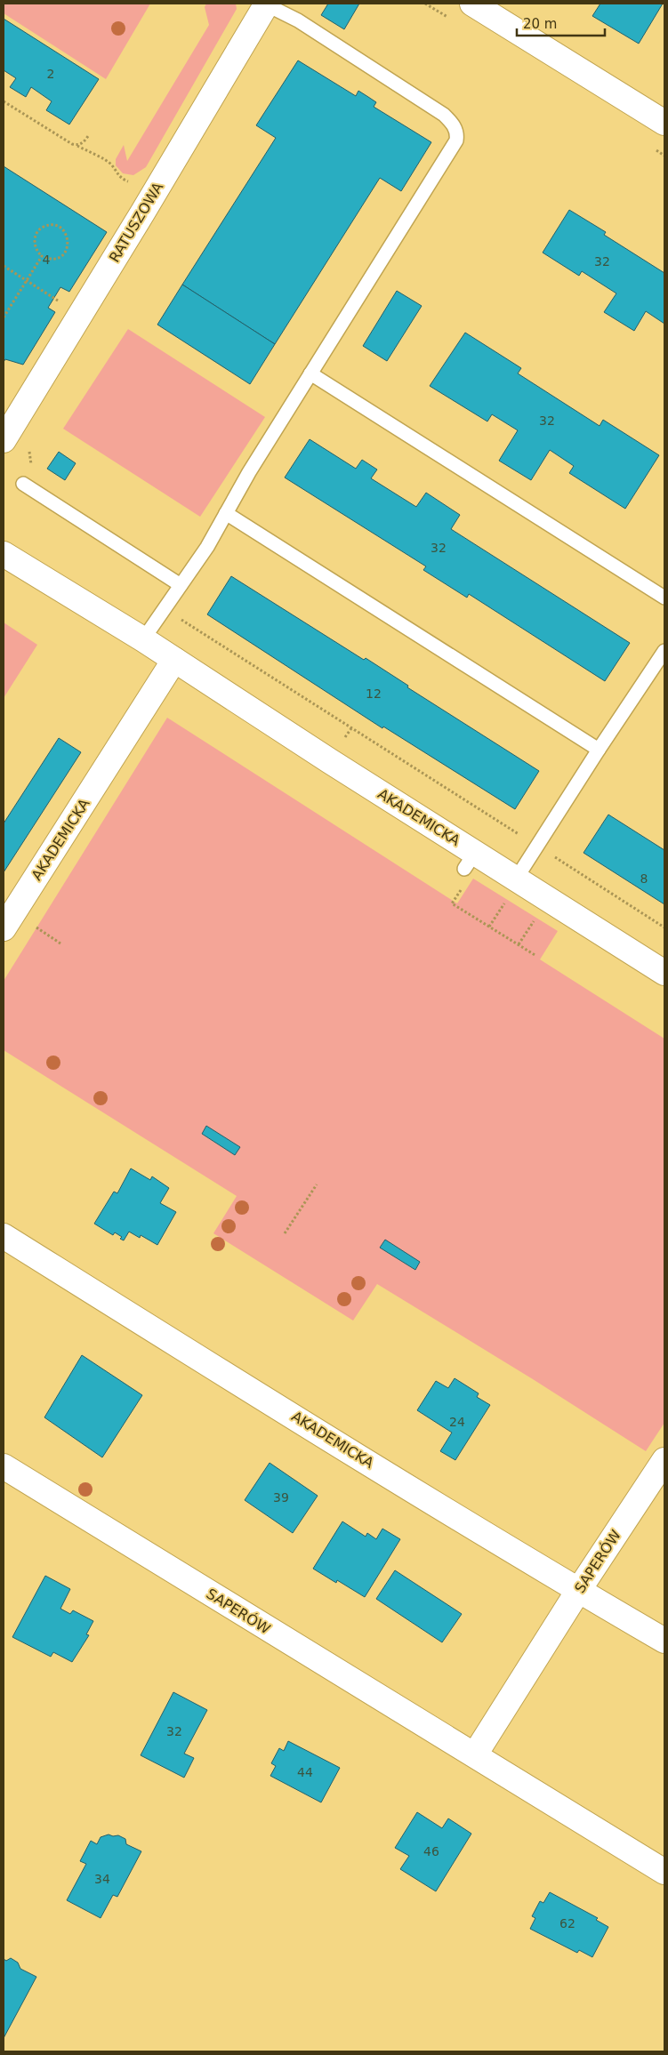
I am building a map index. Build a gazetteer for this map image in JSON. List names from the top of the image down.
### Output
{
  "streets": {
    "street": ["RATUSZOWA", "AKADEMICKA", "SAPERÓW"]
  },
  "crossings": [
    ["AKADEMICKA", "SAPERÓW"]
  ],
  "house_numbers": [
    "2",
    "4",
    "32",
    "32",
    "32",
    "12",
    "8",
    "24",
    "39",
    "32",
    "44",
    "46",
    "34",
    "62"
  ],
  "scale_bar": "20 m"
}
